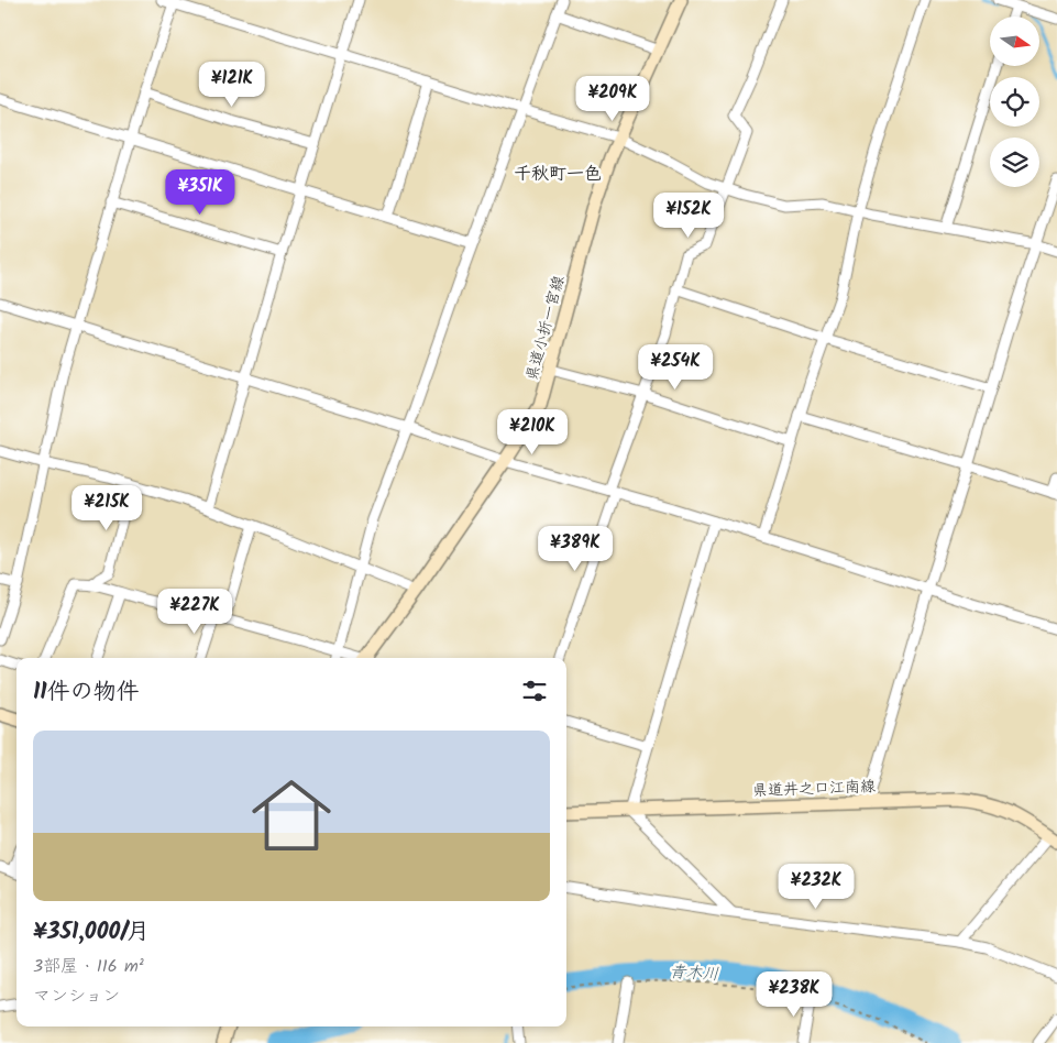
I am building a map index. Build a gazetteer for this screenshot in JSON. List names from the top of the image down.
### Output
{
  "streets": {
    "main road": ["県道小折一宮線", "県道井之口江南線"]
  },
  "districts": ["千秋町一色"],
  "water": ["青木川"],
  "north": "right",
  "page": {
    "price": [
      "¥121K",
      "¥209K",
      "¥351K",
      "¥152K",
      "¥254K",
      "¥210K",
      "¥215K",
      "¥389K",
      "¥227K",
      "¥232K",
      "¥238K"
    ],
    "heading": "11件の物件",
    "list": [
      {
        "name": "¥351,000/月",
        "note": "3部屋 · 116 m² · マンション"
      }
    ]
  }
}
